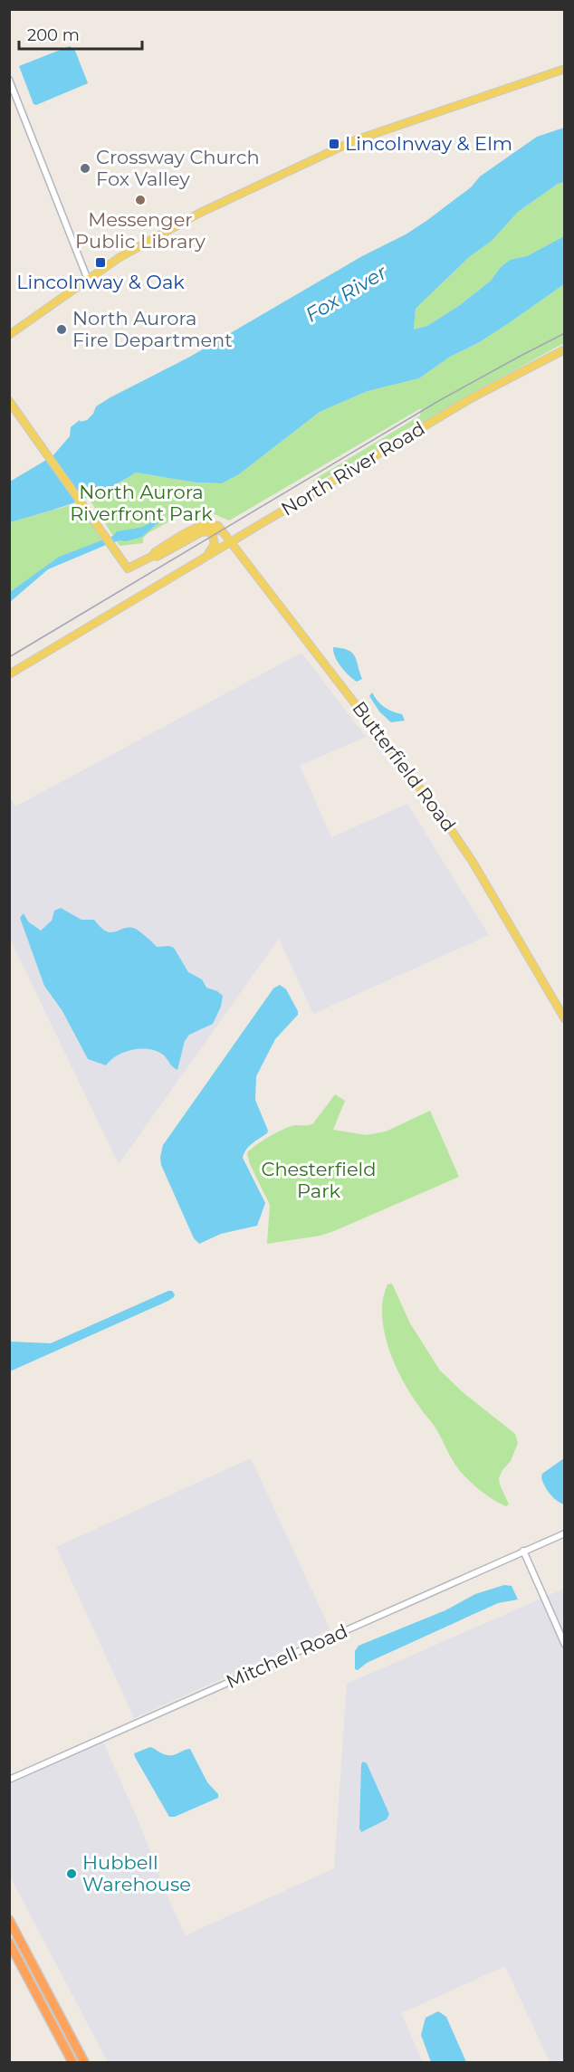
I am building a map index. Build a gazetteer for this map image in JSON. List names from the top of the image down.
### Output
{
  "streets": {
    "main road": ["North River Road", "Butterfield Road"],
    "street": ["Mitchell Road"]
  },
  "crossings": [
    ["North River Road", "Butterfield Road"]
  ],
  "water": ["Fox River"],
  "parks": ["North Aurora Riverfront Park", "Chesterfield Park"],
  "places": {
    "transit": ["Lincolnway & Elm", "Lincolnway & Oak"],
    "other": [
      "Crossway Church Fox Valley",
      "Messenger Public Library",
      "North Aurora Fire Department",
      "Hubbell Warehouse"
    ]
  },
  "scale_bar": "200 m"
}
